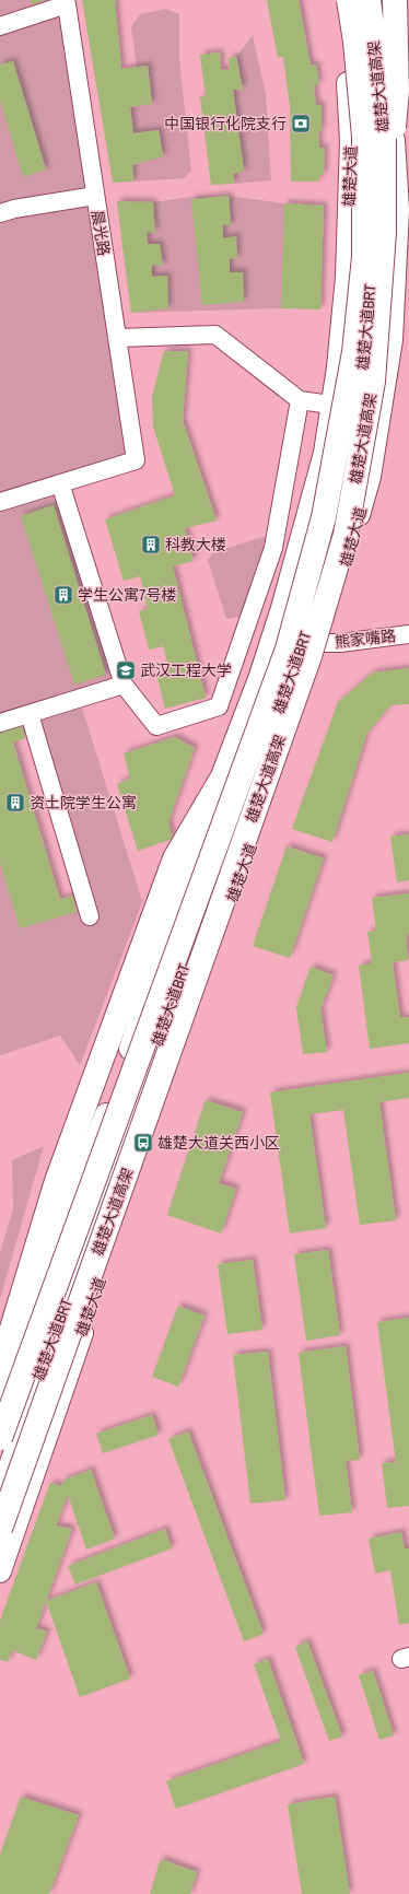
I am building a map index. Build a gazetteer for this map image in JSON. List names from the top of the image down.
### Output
{
  "streets": {
    "highway": ["雄楚大道高架"],
    "main road": ["雄楚大道"],
    "street": ["晨光路", "雄楚大道BRT", "熊家嘴路"]
  },
  "crossings": [
    ["雄楚大道", "熊家嘴路"]
  ],
  "places": {
    "bank": ["中国银行化院支行"],
    "building": ["科教大楼", "学生公寓7号楼", "资土院学生公寓"],
    "school or university": ["武汉工程大学"],
    "bus stop": ["雄楚大道关西小区"]
  }
}
